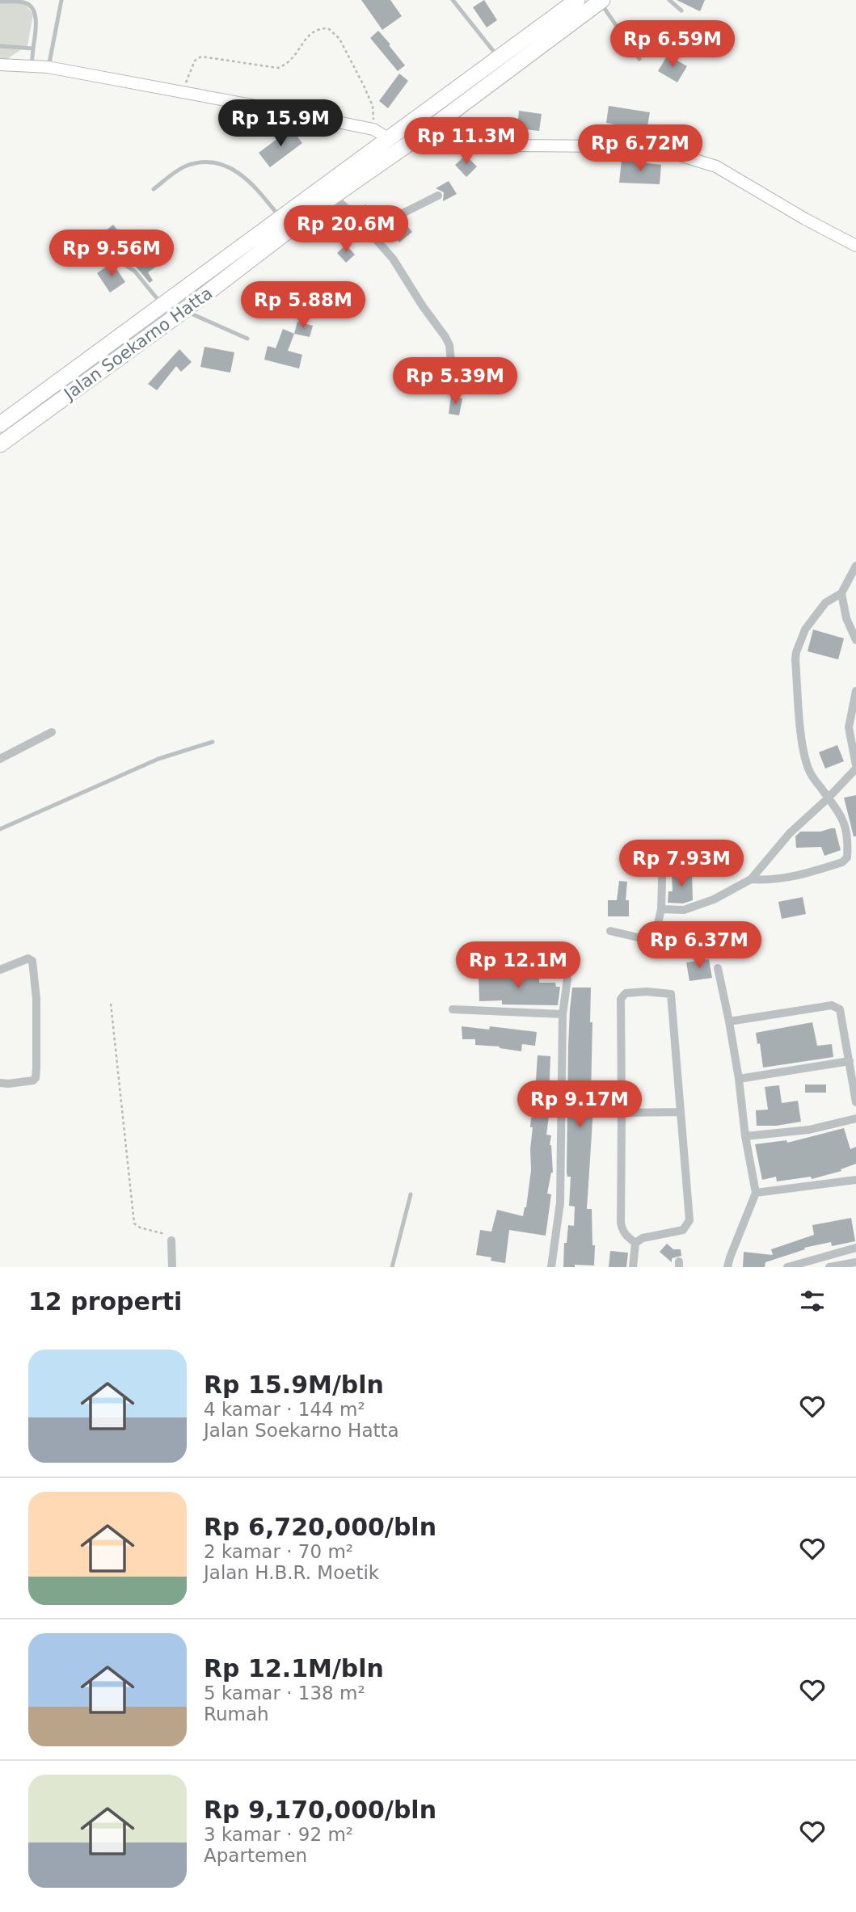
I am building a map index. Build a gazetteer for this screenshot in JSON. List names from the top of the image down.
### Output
{
  "streets": {
    "highway": ["Jalan Soekarno Hatta"]
  },
  "page": {
    "price": [
      "Rp 6.59M",
      "Rp 15.9M",
      "Rp 11.3M",
      "Rp 6.72M",
      "Rp 20.6M",
      "Rp 9.56M",
      "Rp 5.88M",
      "Rp 5.39M",
      "Rp 7.93M",
      "Rp 6.37M",
      "Rp 12.1M",
      "Rp 9.17M"
    ],
    "heading": "12 properti",
    "list": [
      {
        "name": "Rp 15.9M/bln",
        "note": "4 kamar · 144 m² · Jalan Soekarno Hatta"
      },
      {
        "name": "Rp 6,720,000/bln",
        "note": "2 kamar · 70 m² · Jalan H.B.R. Moetik"
      },
      {
        "name": "Rp 12.1M/bln",
        "note": "5 kamar · 138 m² · Rumah"
      },
      {
        "name": "Rp 9,170,000/bln",
        "note": "3 kamar · 92 m² · Apartemen"
      }
    ]
  }
}
